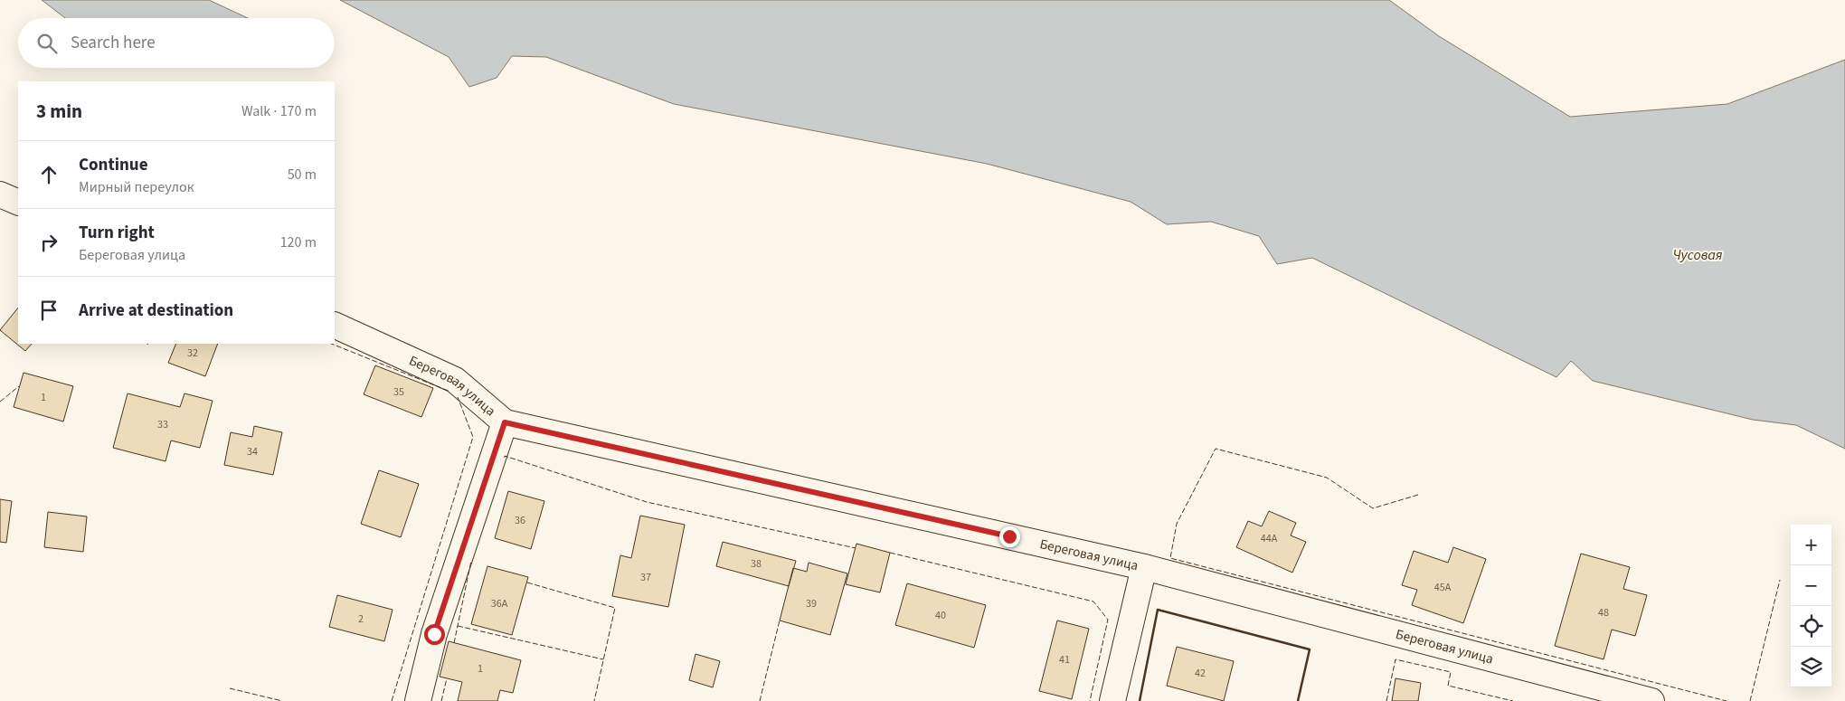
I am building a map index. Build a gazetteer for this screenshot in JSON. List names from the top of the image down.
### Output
{
  "streets": {
    "street": ["Береговая улица"]
  },
  "water": ["Чусовая"],
  "house_numbers": [
    "32",
    "35",
    "1",
    "33",
    "34",
    "36",
    "44А",
    "38",
    "37",
    "45А",
    "36А",
    "39",
    "48",
    "40",
    "2",
    "41",
    "1",
    "42"
  ],
  "page": {
    "search": "Search here",
    "heading": ["3 min", "Walk · 170 m"],
    "list": [
      ["Continue", "Мирный переулок", "50 m"],
      ["Turn right", "Береговая улица", "120 m"],
      "Arrive at destination"
    ],
    "map_buttons": ["+", "−"]
  }
}
